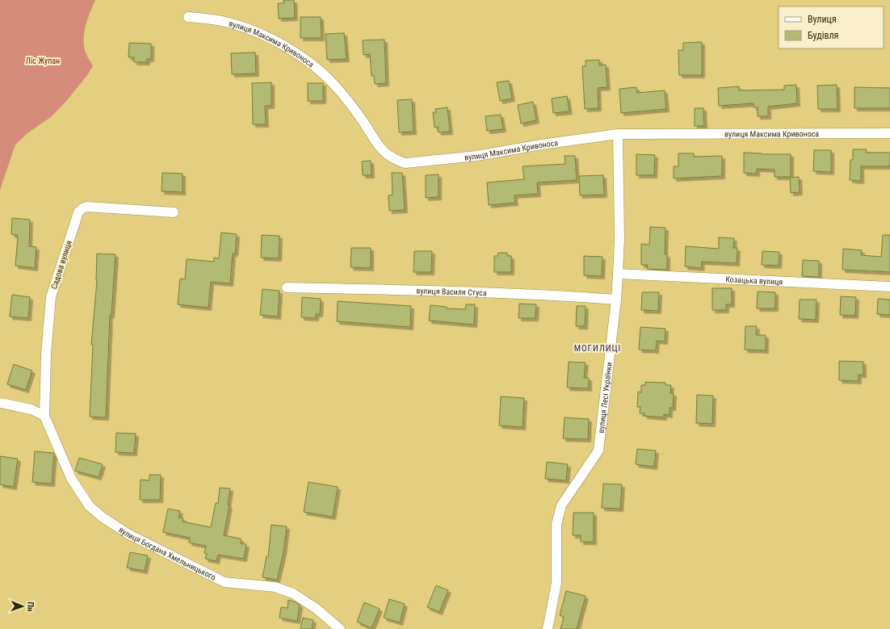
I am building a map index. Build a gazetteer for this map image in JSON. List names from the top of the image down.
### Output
{
  "streets": {
    "street": [
      "вулиця Максима Кривоноса",
      "Садова вулиця",
      "Козацька вулиця",
      "вулиця Василя Стуса",
      "вулиця Лесі Українки",
      "вулиця Богдана Хмельницького"
    ]
  },
  "crossings": [
    ["вулиця Максима Кривоноса", "вулиця Лесі Українки"],
    ["Садова вулиця", "вулиця Богдана Хмельницького"],
    ["Козацька вулиця", "вулиця Лесі Українки"],
    ["вулиця Василя Стуса", "вулиця Лесі Українки"]
  ],
  "districts": ["МОГИЛИЦІ"],
  "parks": ["Ліс Жупан"],
  "legend": ["Вулиця", "Будівля"],
  "north": "right"
}
